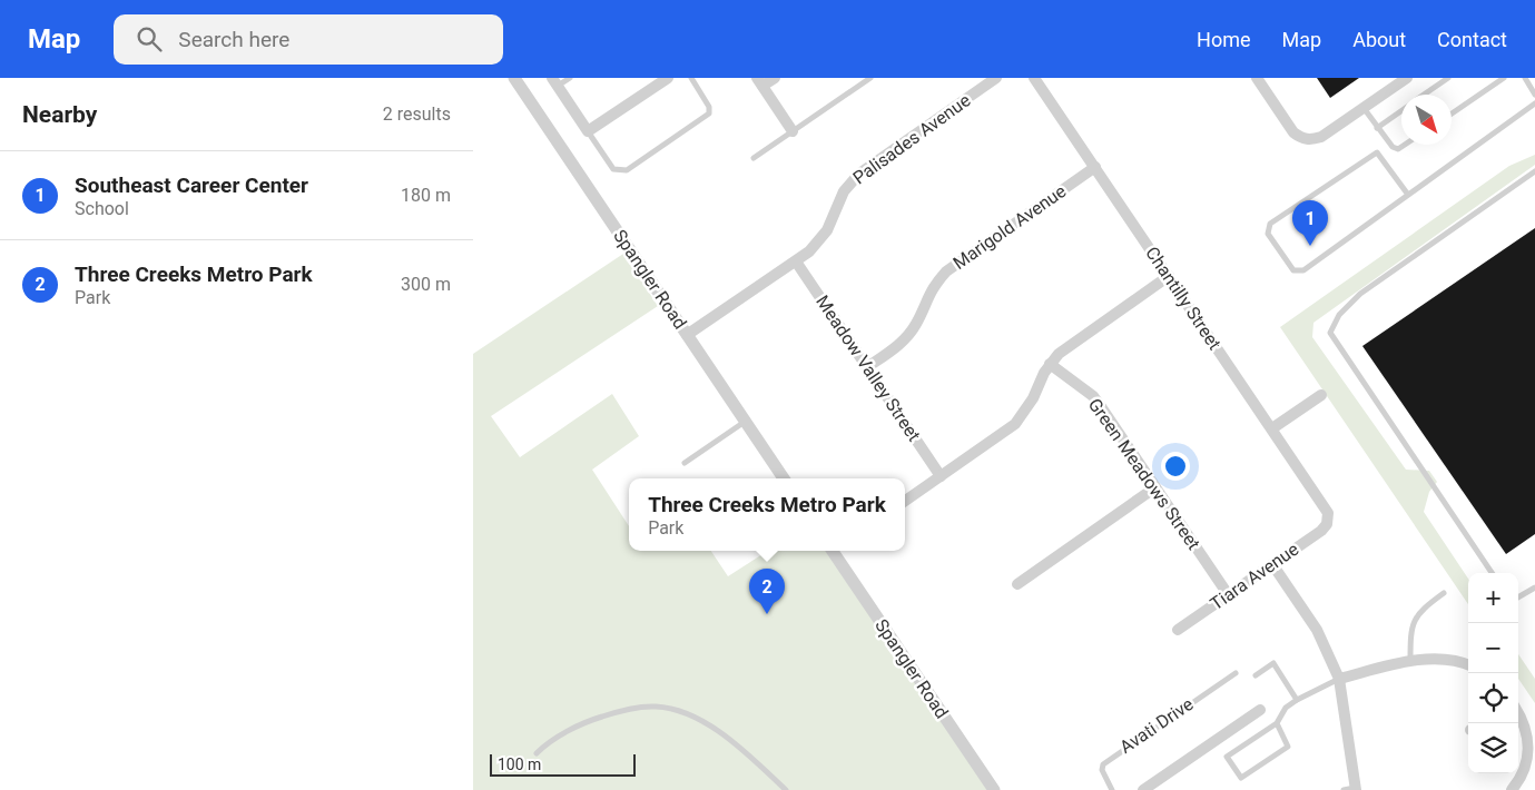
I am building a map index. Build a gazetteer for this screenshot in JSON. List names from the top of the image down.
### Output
{
  "streets": {
    "street": [
      "Palisades Avenue",
      "Marigold Avenue",
      "Spangler Road",
      "Chantilly Street",
      "Meadow Valley Street",
      "Green Meadows Street",
      "Tiara Avenue"
    ],
    "lane": ["Avati Drive"]
  },
  "crossings": [
    ["Palisades Avenue", "Spangler Road"],
    ["Palisades Avenue", "Meadow Valley Street"],
    ["Marigold Avenue", "Chantilly Street"],
    ["Marigold Avenue", "Meadow Valley Street"],
    ["Chantilly Street", "Tiara Avenue"],
    ["Green Meadows Street", "Tiara Avenue"]
  ],
  "scale_bar": "100 m",
  "north": "bottom right",
  "page": {
    "header": "Map",
    "search": "Search here",
    "nav": [
      "Home",
      "Map",
      "About",
      "Contact"
    ],
    "heading": ["Nearby", "2 results"],
    "list": [
      {
        "mark": "1",
        "name": "Southeast Career Center",
        "note": "School",
        "value": "180 m"
      },
      {
        "mark": "2",
        "name": "Three Creeks Metro Park",
        "note": "Park",
        "value": "300 m"
      }
    ],
    "pins": ["1", "2"],
    "popup": ["Three Creeks Metro Park", "Park"],
    "map_buttons": ["+", "−"],
    "scale": "100 m"
  }
}
